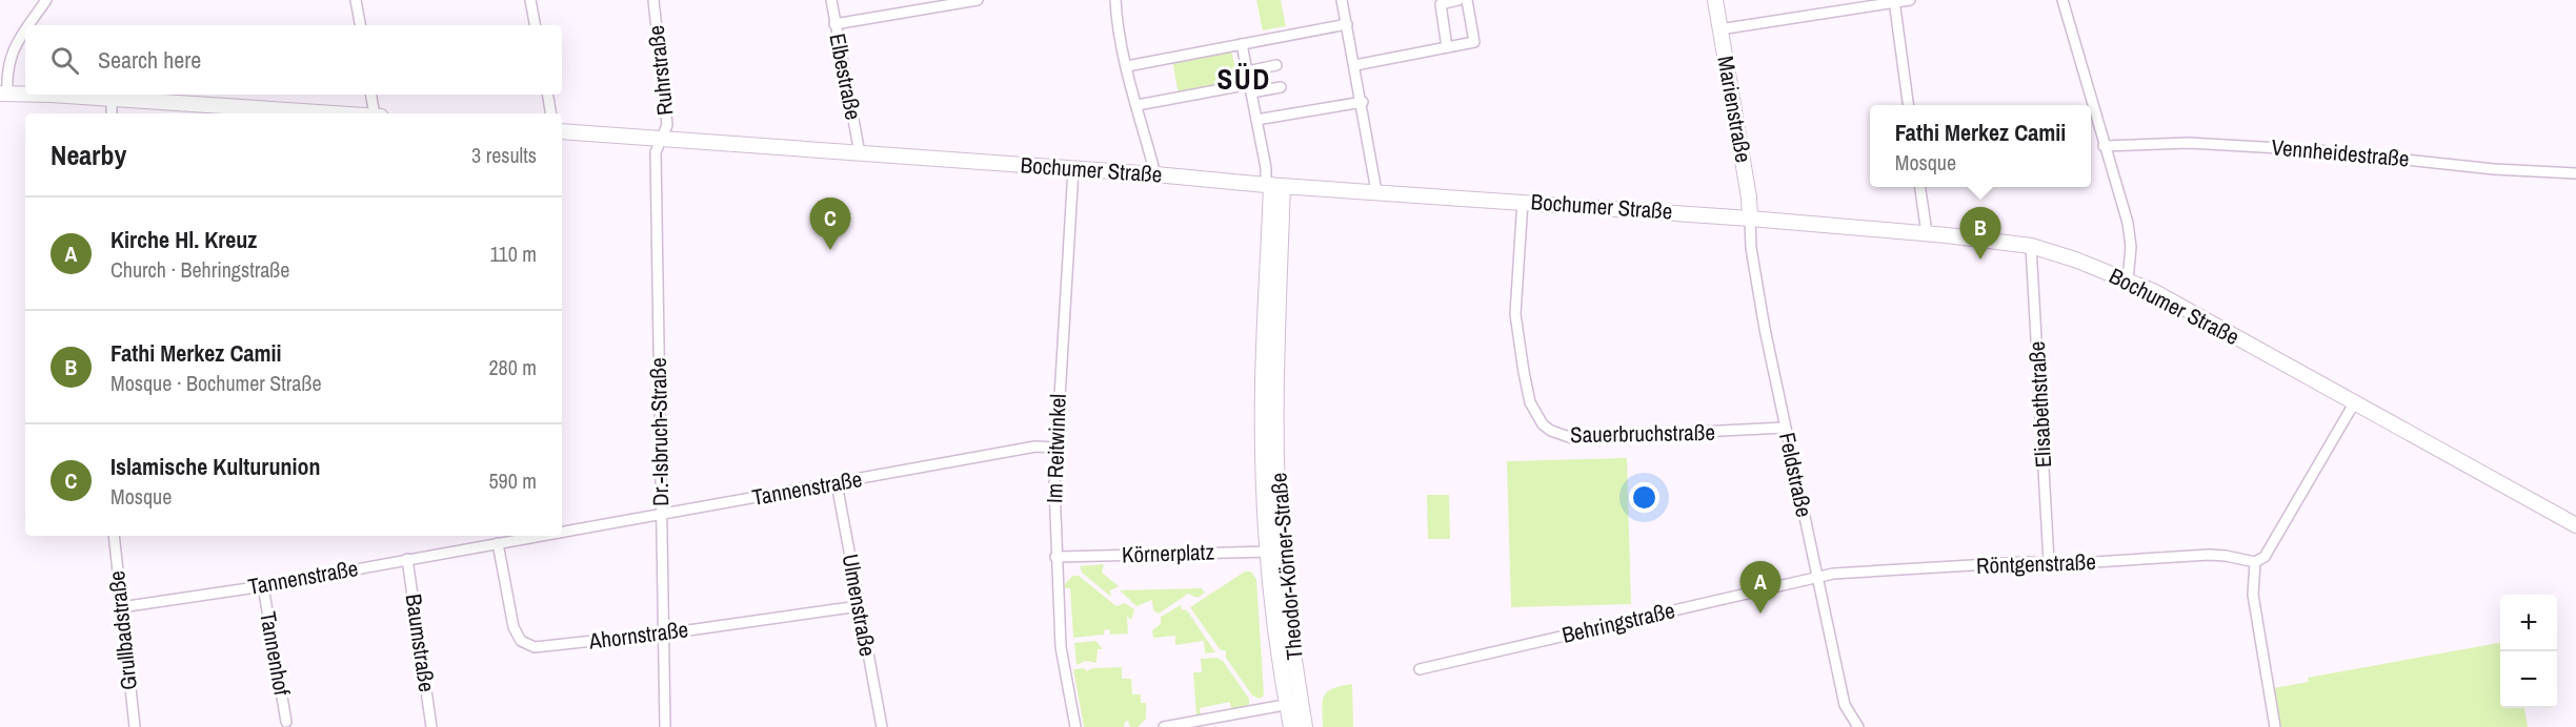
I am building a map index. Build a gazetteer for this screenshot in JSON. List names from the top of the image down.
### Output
{
  "streets": {
    "main road": ["Marienstraße", "Bochumer Straße", "Theodor-Körner-Straße"],
    "street": [
      "Ruhrstraße",
      "Elbestraße",
      "Vennheidestraße",
      "Elisabethstraße",
      "Dr.-Isbruch-Straße",
      "Sauerbruchstraße",
      "Im Reitwinkel",
      "Feldstraße",
      "Tannenstraße",
      "Körnerplatz",
      "Röntgenstraße",
      "Ulmenstraße",
      "Behringstraße",
      "Grullbadstraße",
      "Ahornstraße",
      "Baumstraße",
      "Tannenhof"
    ]
  },
  "crossings": [
    ["Ruhrstraße", "Bochumer Straße"],
    ["Ruhrstraße", "Dr.-Isbruch-Straße"],
    ["Elbestraße", "Bochumer Straße"],
    ["Marienstraße", "Bochumer Straße"],
    ["Marienstraße", "Feldstraße"],
    ["Bochumer Straße", "Elisabethstraße"],
    ["Bochumer Straße", "Dr.-Isbruch-Straße"],
    ["Bochumer Straße", "Sauerbruchstraße"],
    ["Bochumer Straße", "Im Reitwinkel"],
    ["Bochumer Straße", "Feldstraße"],
    ["Bochumer Straße", "Theodor-Körner-Straße"],
    ["Elisabethstraße", "Röntgenstraße"],
    ["Dr.-Isbruch-Straße", "Tannenstraße"],
    ["Dr.-Isbruch-Straße", "Ahornstraße"],
    ["Sauerbruchstraße", "Feldstraße"],
    ["Im Reitwinkel", "Tannenstraße"],
    ["Im Reitwinkel", "Körnerplatz"],
    ["Feldstraße", "Röntgenstraße"],
    ["Feldstraße", "Behringstraße"],
    ["Tannenstraße", "Ulmenstraße"],
    ["Tannenstraße", "Grullbadstraße"],
    ["Tannenstraße", "Ahornstraße"],
    ["Tannenstraße", "Baumstraße"],
    ["Tannenstraße", "Tannenhof"],
    ["Körnerplatz", "Theodor-Körner-Straße"],
    ["Röntgenstraße", "Behringstraße"],
    ["Ulmenstraße", "Ahornstraße"]
  ],
  "districts": ["SÜD"],
  "page": {
    "search": "Search here",
    "popup": ["Fathi Merkez Camii", "Mosque"],
    "heading": ["Nearby", "3 results"],
    "list": [
      {
        "mark": "A",
        "name": "Kirche Hl. Kreuz",
        "note": "Church · Behringstraße",
        "value": "110 m"
      },
      {
        "mark": "B",
        "name": "Fathi Merkez Camii",
        "note": "Mosque · Bochumer Straße",
        "value": "280 m"
      },
      {
        "mark": "C",
        "name": "Islamische Kulturunion",
        "note": "Mosque",
        "value": "590 m"
      }
    ],
    "pins": ["C", "B", "A"],
    "map_buttons": ["+", "−"]
  }
}
